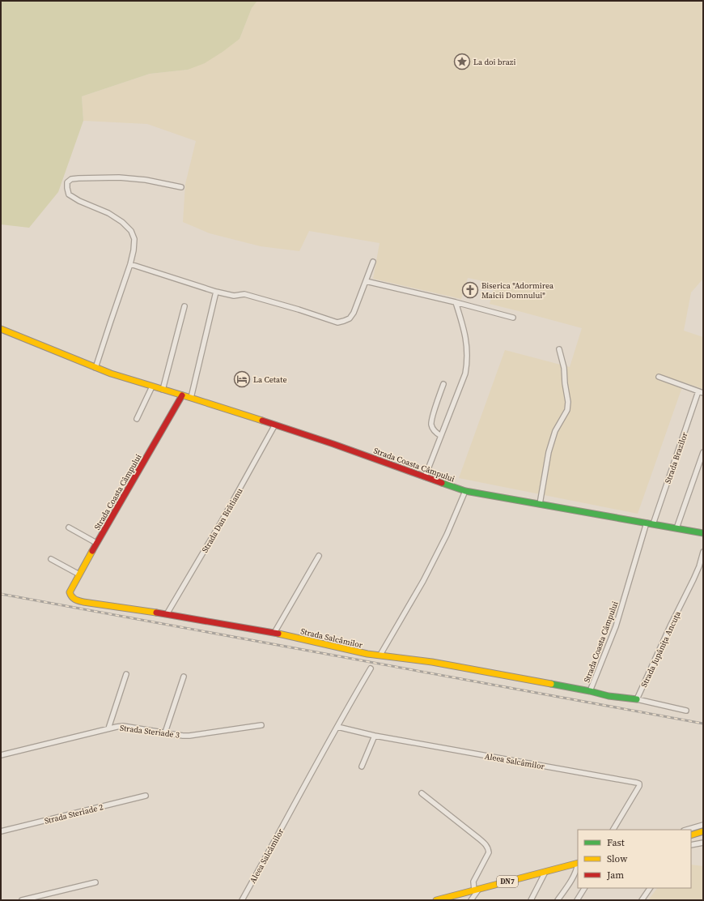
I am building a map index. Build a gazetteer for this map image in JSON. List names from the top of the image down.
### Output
{
  "streets": {
    "street": [
      "Strada Brazilor",
      "Strada Coasta Câmpului",
      "Strada Dan Brătianu",
      "Strada Salcâmilor",
      "Strada Jupânița Ancuța",
      "Strada Steriade 3",
      "Aleea Salcâmilor",
      "Strada Steriade 2",
      "DN7"
    ]
  },
  "crossings": [
    ["Strada Brazilor", "Strada Coasta Câmpului"],
    ["Strada Coasta Câmpului", "Strada Dan Brătianu"],
    ["Strada Coasta Câmpului", "Strada Salcâmilor"],
    ["Strada Dan Brătianu", "Strada Salcâmilor"],
    ["Strada Salcâmilor", "Strada Jupânița Ancuța"]
  ],
  "places": {
    "place": ["La doi brazi"],
    "church": ["Biserica \"Adormirea Maicii Domnului\""],
    "hotel": ["La Cetate"]
  },
  "legend": ["Fast", "Slow", "Jam"]
}
